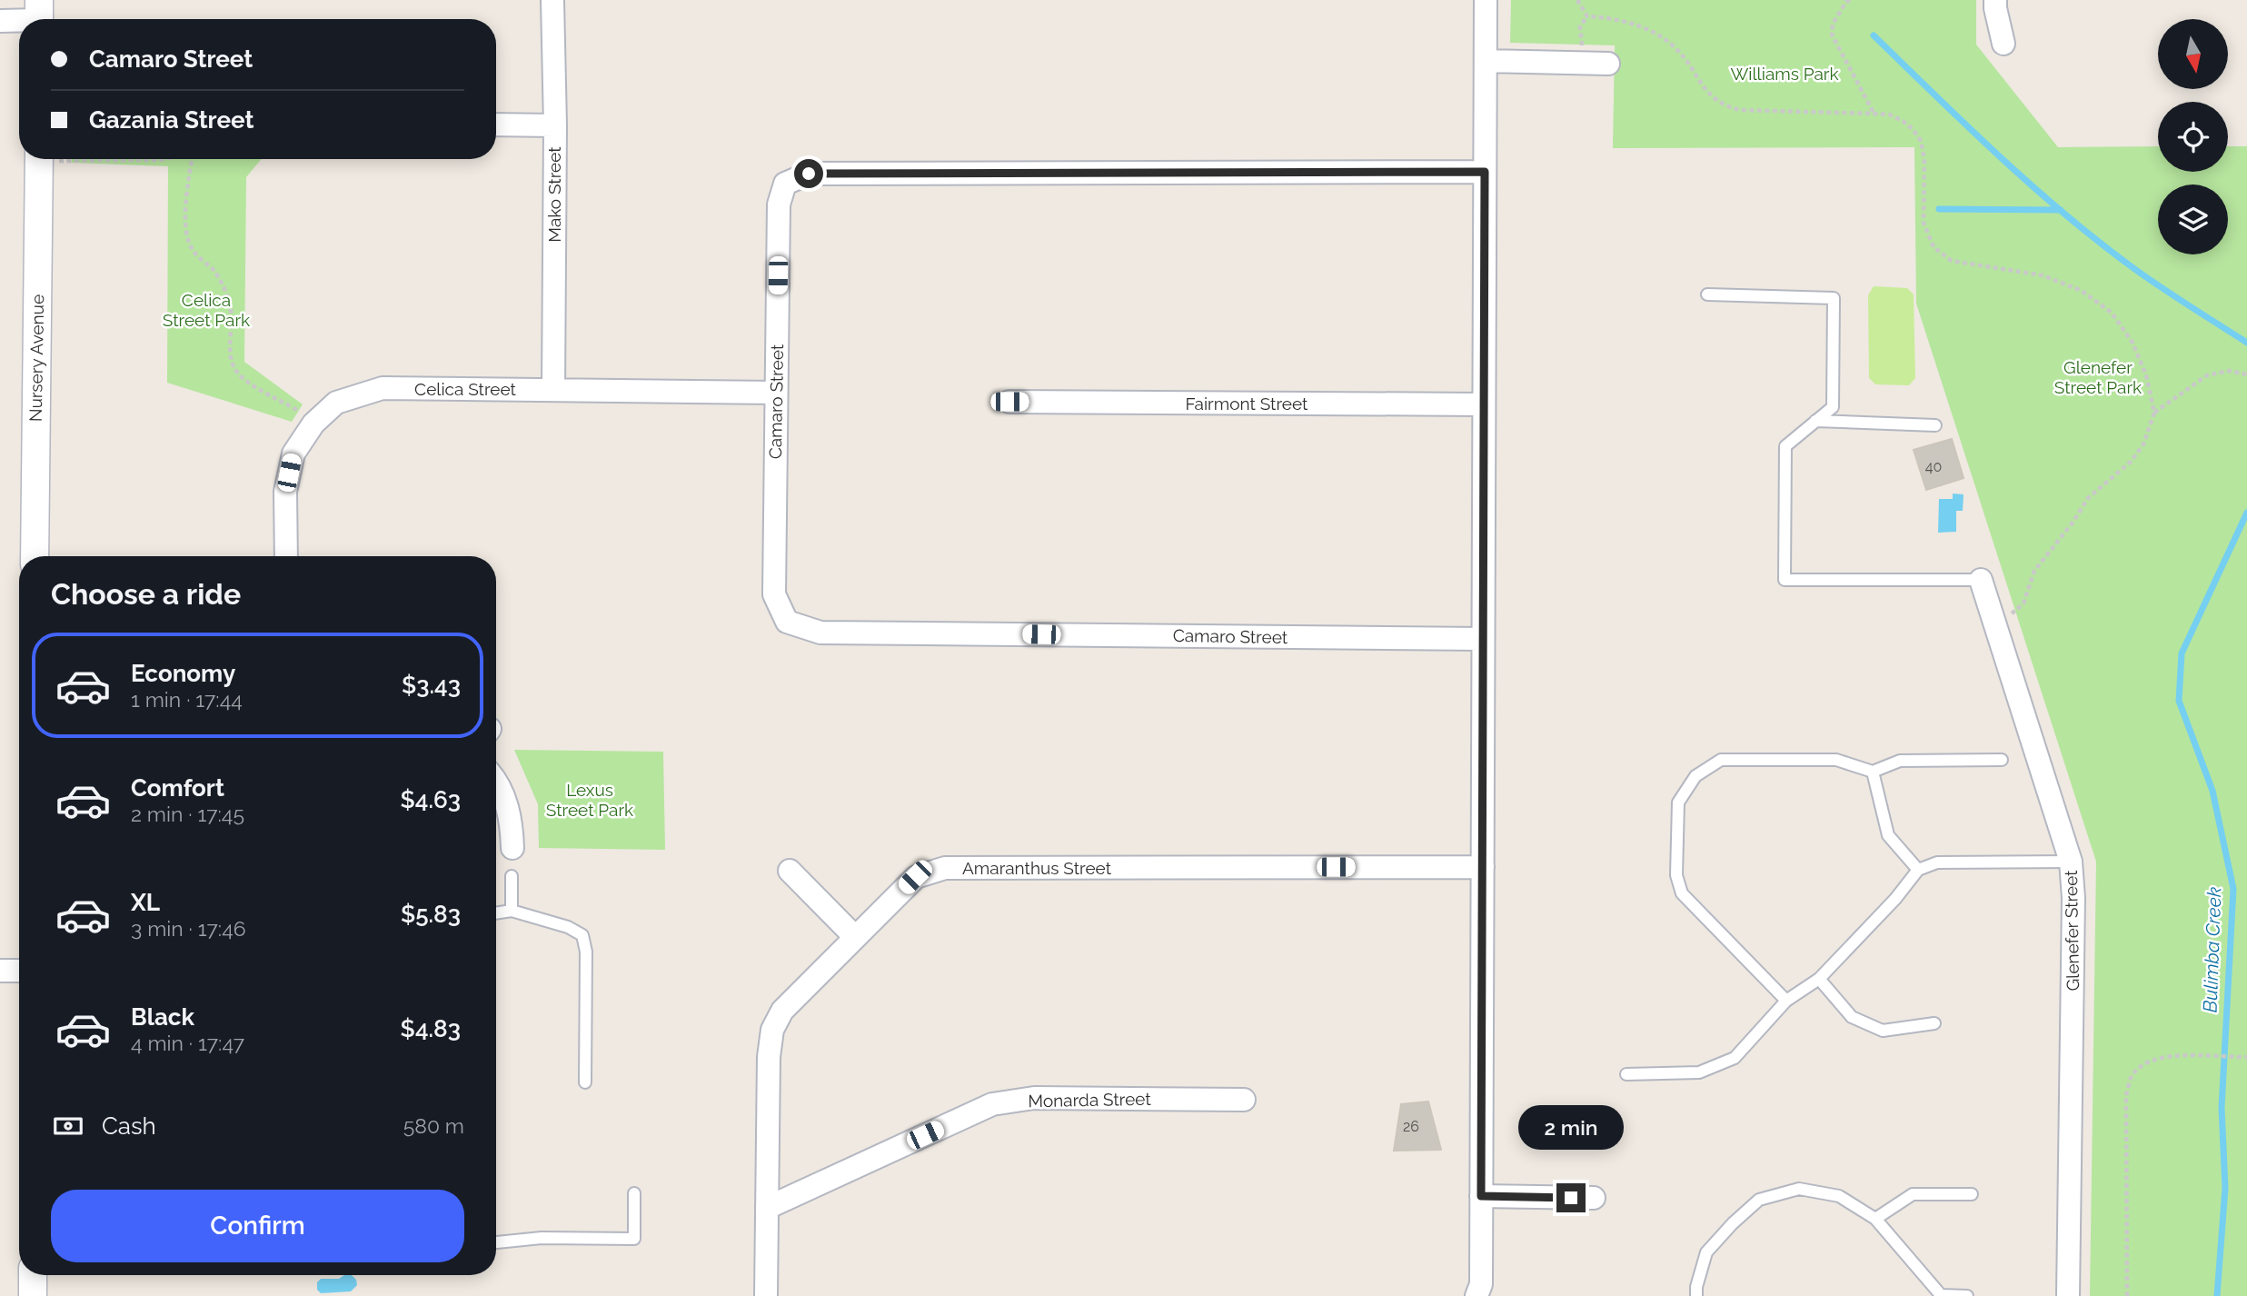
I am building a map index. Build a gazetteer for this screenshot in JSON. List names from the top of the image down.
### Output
{
  "streets": {
    "street": [
      "Mako Street",
      "Nursery Avenue",
      "Celica Street",
      "Camaro Street",
      "Fairmont Street",
      "Amaranthus Street",
      "Glenefer Street",
      "Monarda Street"
    ]
  },
  "crossings": [
    ["Mako Street", "Celica Street"],
    ["Celica Street", "Camaro Street"],
    ["Amaranthus Street", "Monarda Street"]
  ],
  "water": ["Bulimba Creek"],
  "parks": [
    "Williams Park",
    "Celica Street Park",
    "Glenefer Street Park",
    "Lexus Street Park"
  ],
  "house_numbers": ["40", "26"],
  "north": "bottom",
  "page": {
    "banner": ["Camaro Street", "Gazania Street"],
    "heading": "Choose a ride",
    "list": [
      {
        "name": "Economy",
        "note": "1 min · 17:44",
        "value": "$3.43"
      },
      {
        "name": "Comfort",
        "note": "2 min · 17:45",
        "value": "$4.63"
      },
      {
        "name": "XL",
        "note": "3 min · 17:46",
        "value": "$5.83"
      },
      {
        "name": "Black",
        "note": "4 min · 17:47",
        "value": "$4.83"
      }
    ],
    "pay": ["Cash", "580 m"],
    "bubble": "2 min",
    "buttons": "Confirm"
  }
}
